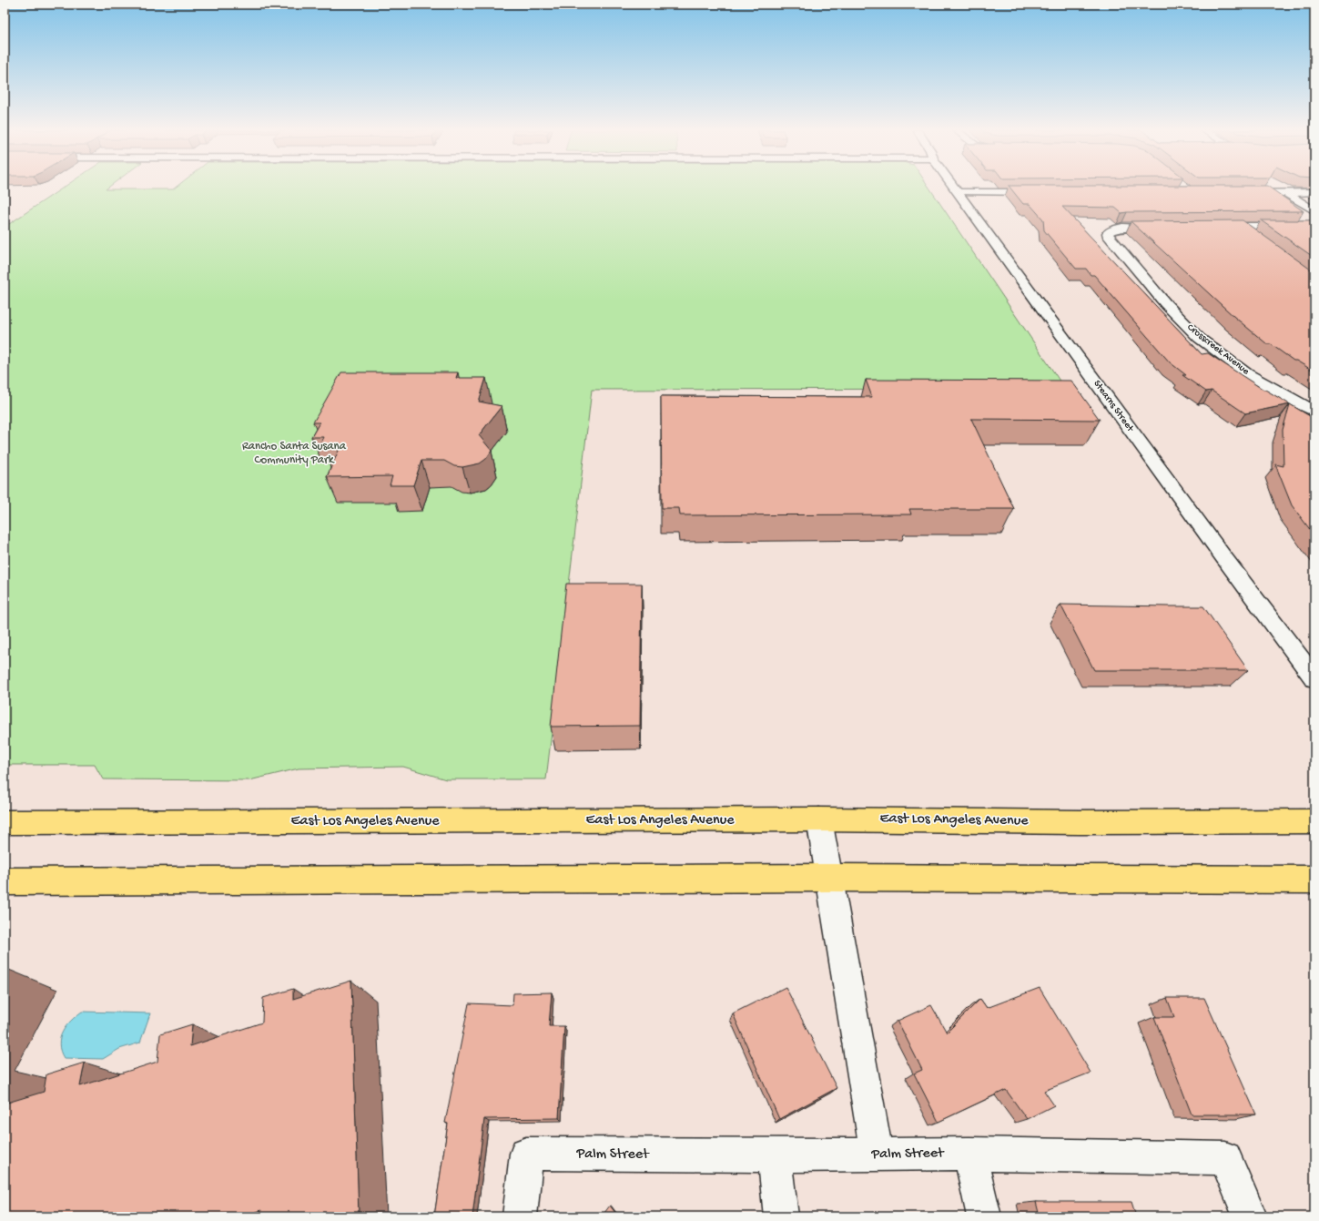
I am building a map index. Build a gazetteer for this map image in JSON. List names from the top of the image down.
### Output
{
  "streets": {
    "main road": ["East Los Angeles Avenue"],
    "street": ["Crosscreek Avenue", "Stearns Street", "Palm Street"]
  },
  "parks": ["Rancho Santa Susana Community Park"]
}
